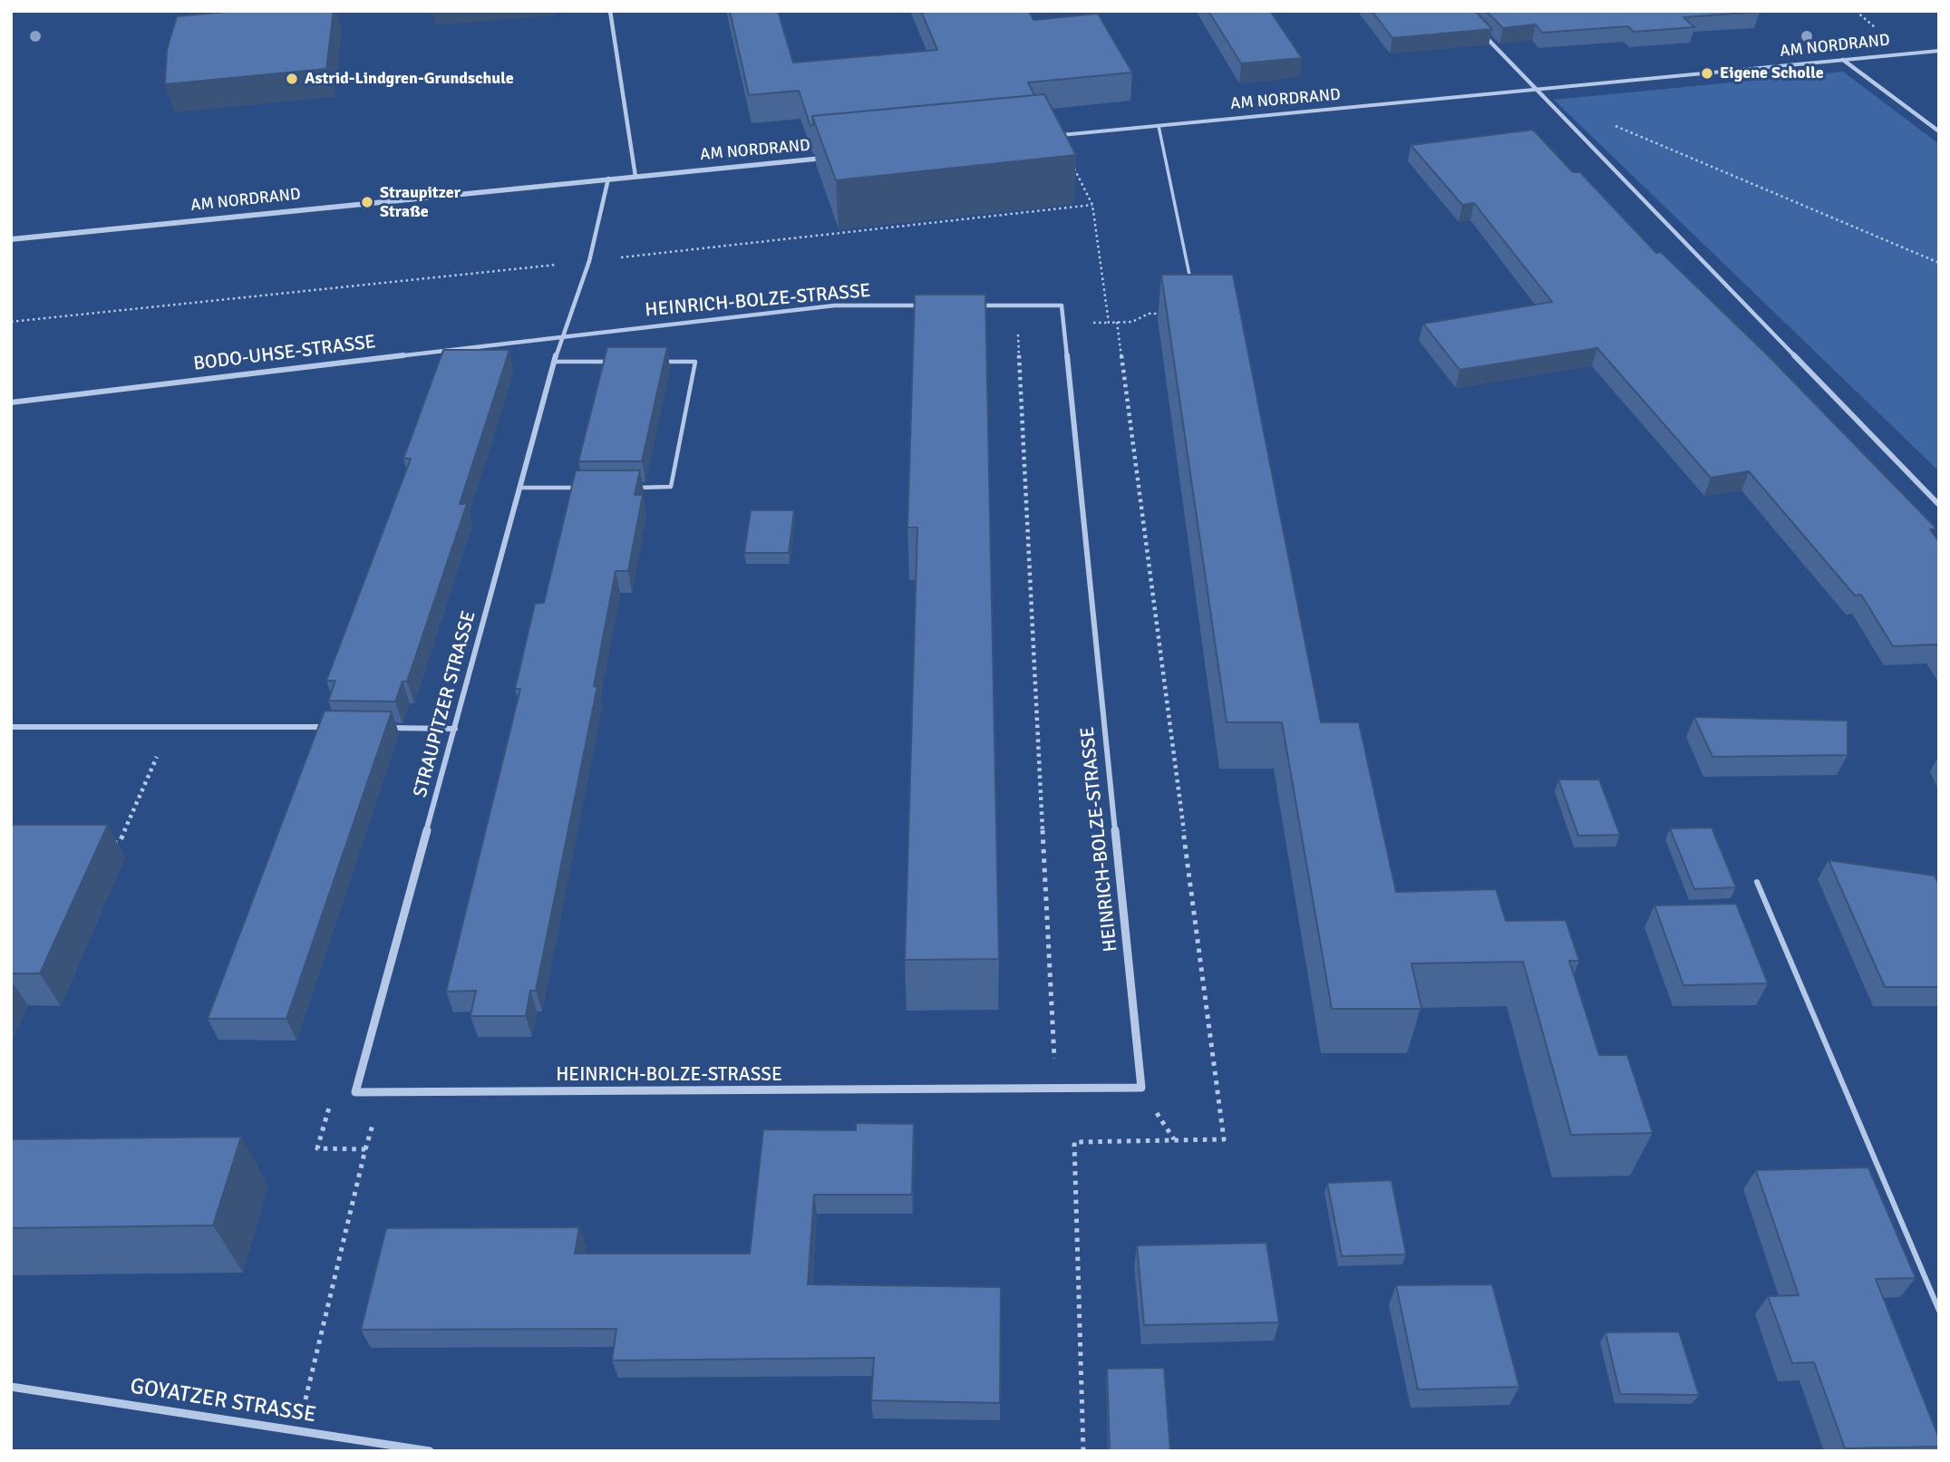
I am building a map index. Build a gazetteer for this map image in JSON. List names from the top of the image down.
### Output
{
  "streets": {
    "street": [
      "AM NORDRAND",
      "HEINRICH-BOLZE-STRASSE",
      "BODO-UHSE-STRASSE",
      "STRAUPITZER STRASSE",
      "GOYATZER STRASSE"
    ]
  },
  "crossings": [
    ["AM NORDRAND", "STRAUPITZER STRASSE"],
    ["HEINRICH-BOLZE-STRASSE", "BODO-UHSE-STRASSE"],
    ["HEINRICH-BOLZE-STRASSE", "STRAUPITZER STRASSE"],
    ["BODO-UHSE-STRASSE", "STRAUPITZER STRASSE"]
  ],
  "places": ["Eigene Scholle", "Astrid-Lindgren-Grundschule", "Straupitzer Straße"]
}
